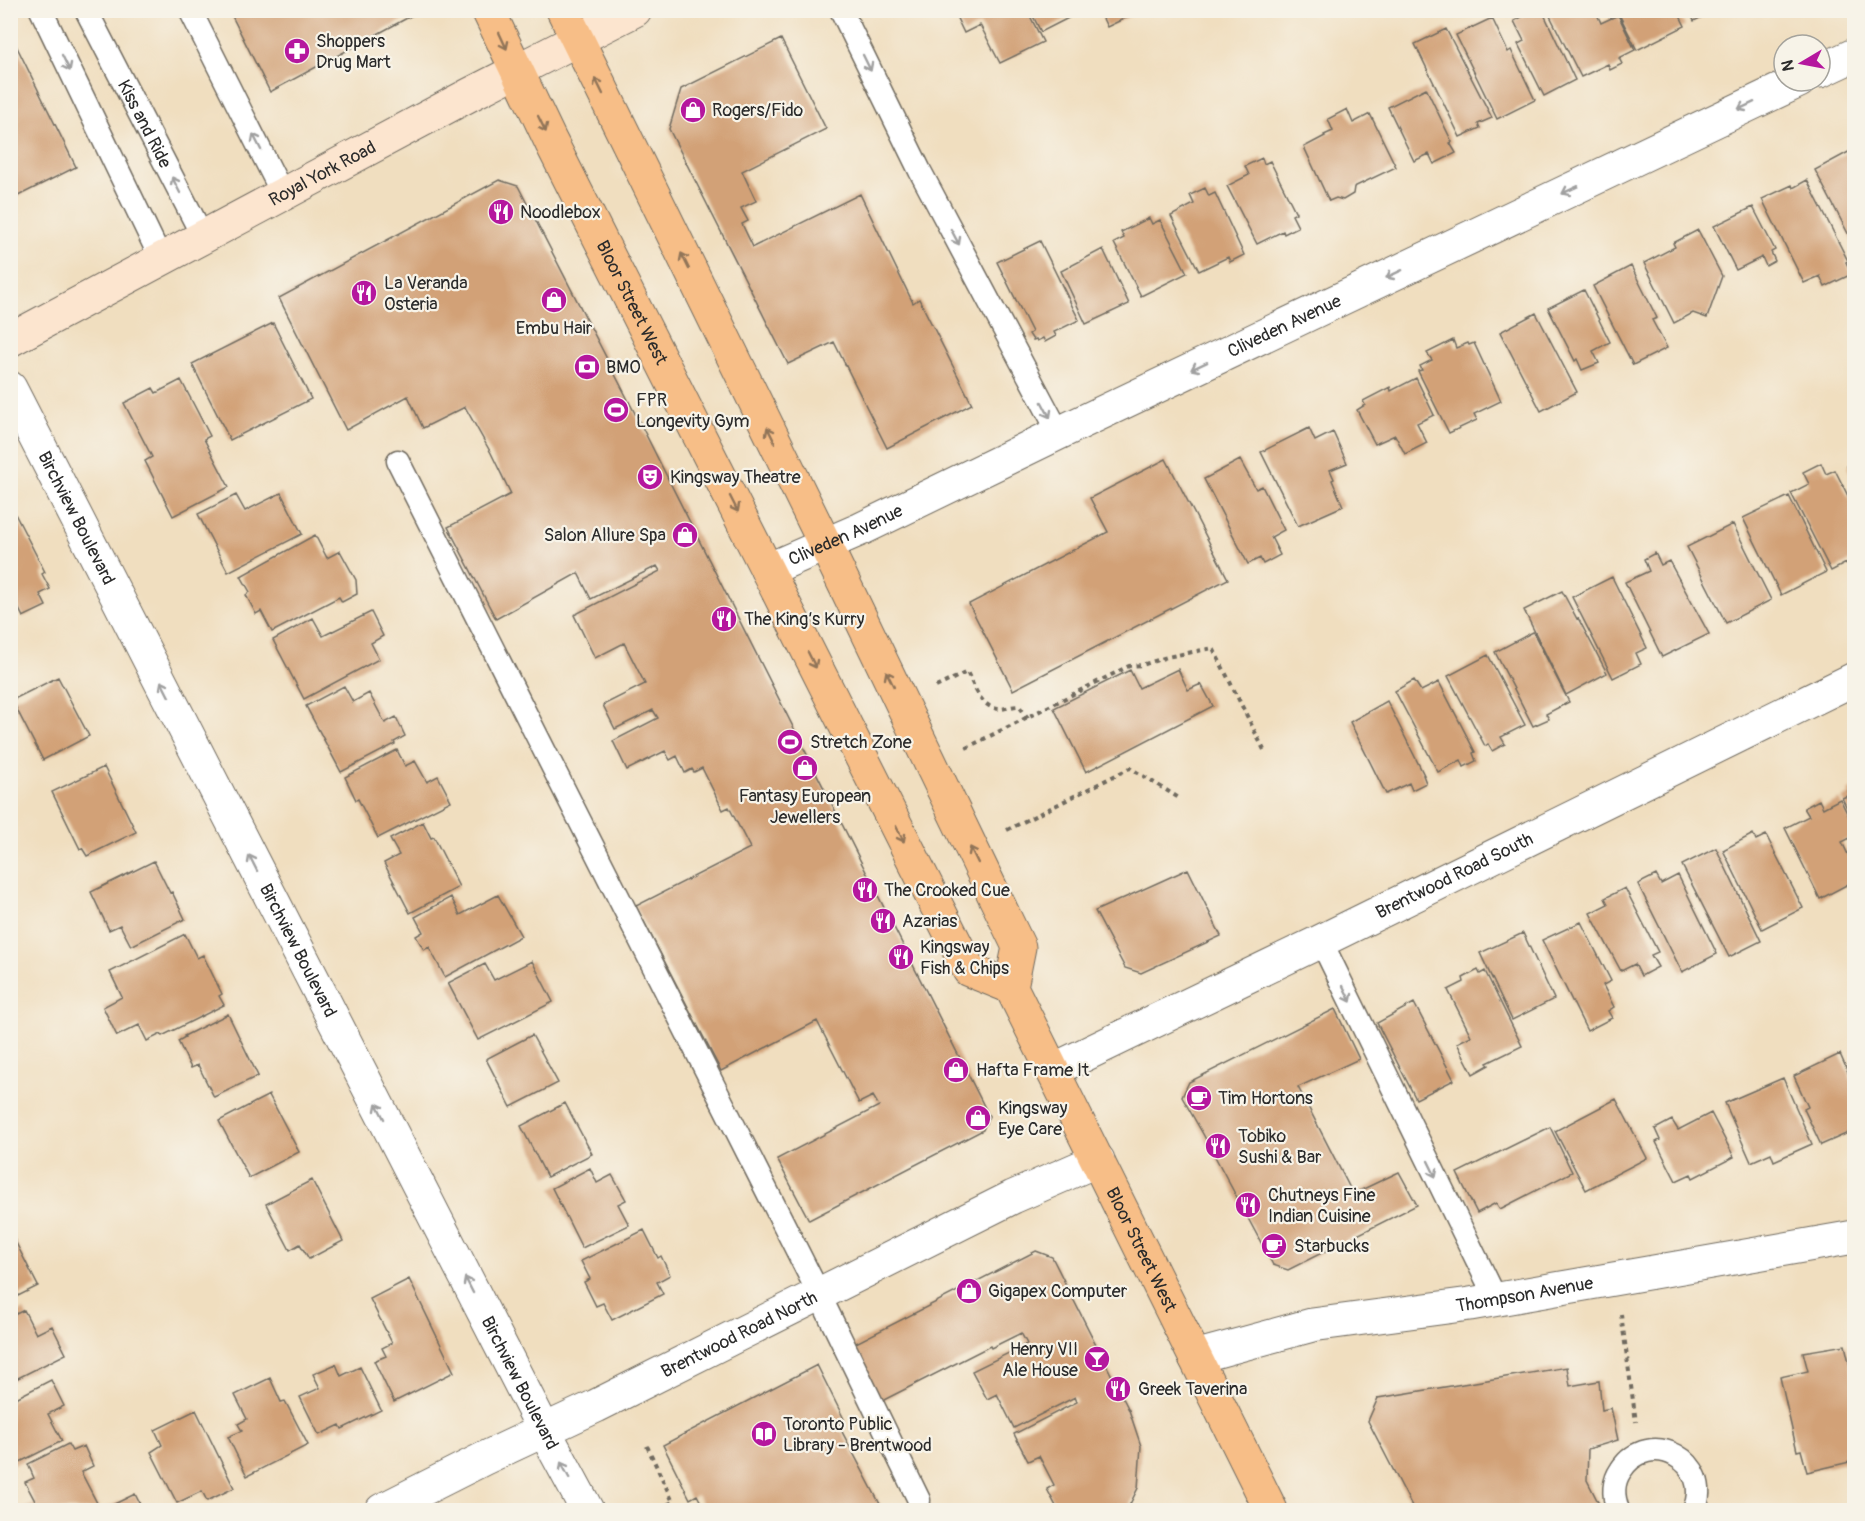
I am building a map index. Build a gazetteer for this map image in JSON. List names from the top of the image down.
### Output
{
  "streets": {
    "main road": ["Royal York Road", "Bloor Street West"],
    "street": [
      "Cliveden Avenue",
      "Birchview Boulevard",
      "Brentwood Road South",
      "Thompson Avenue",
      "Brentwood Road North"
    ],
    "lane": ["Kiss and Ride"]
  },
  "crossings": [
    ["Kiss and Ride", "Royal York Road"],
    ["Royal York Road", "Bloor Street West"],
    ["Bloor Street West", "Cliveden Avenue"],
    ["Bloor Street West", "Brentwood Road South"],
    ["Bloor Street West", "Thompson Avenue"],
    ["Bloor Street West", "Brentwood Road North"],
    ["Birchview Boulevard", "Brentwood Road North"]
  ],
  "one_way": ["Cliveden Avenue", "Birchview Boulevard"],
  "places": {
    "pharmacy": ["Shoppers Drug Mart"],
    "shop": [
      "Rogers/Fido",
      "Embu Hair",
      "Salon Allure Spa",
      "Fantasy European Jewellers",
      "Hafta Frame It",
      "Kingsway Eye Care",
      "Gigapex Computer"
    ],
    "restaurant": [
      "Noodlebox",
      "La Veranda Osteria",
      "The King’s Kurry",
      "The Crooked Cue",
      "Azarias",
      "Kingsway Fish & Chips",
      "Tobiko Sushi & Bar",
      "Chutneys Fine Indian Cuisine",
      "Greek Taverina"
    ],
    "bank": ["BMO"],
    "sports": ["FPR Longevity Gym", "Stretch Zone"],
    "theatre": ["Kingsway Theatre"],
    "cafe": ["Tim Hortons", "Starbucks"],
    "bar": ["Henry VII Ale House"],
    "library": ["Toronto Public Library - Brentwood"]
  },
  "north": "left"
}
